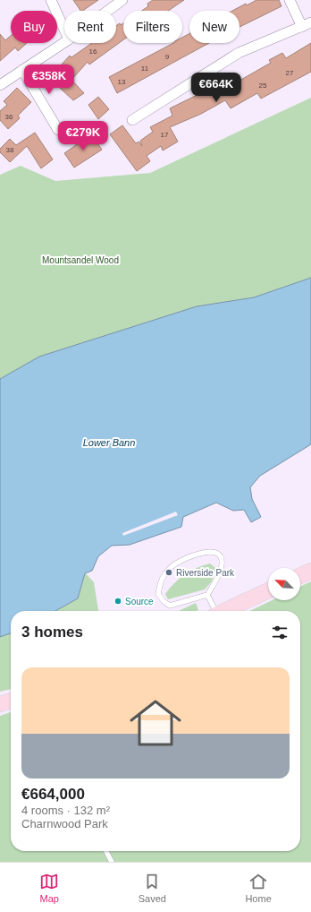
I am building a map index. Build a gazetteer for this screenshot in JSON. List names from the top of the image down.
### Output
{
  "water": ["Lower Bann"],
  "parks": ["Mountsandel Wood"],
  "places": ["Riverside Park", "Source"],
  "house_numbers": [
    "16",
    "9",
    "11",
    "27",
    "13",
    "25",
    "36",
    "17",
    "38"
  ],
  "north": "top left",
  "page": {
    "chip": [
      "Buy",
      "Rent",
      "Filters",
      "New"
    ],
    "price": ["€358K", "€664K", "€279K"],
    "heading": "3 homes",
    "list": [
      {
        "name": "€664,000",
        "note": "4 rooms · 132 m² · Charnwood Park"
      }
    ],
    "tabs": ["Map", "Saved", "Home"]
  }
}
